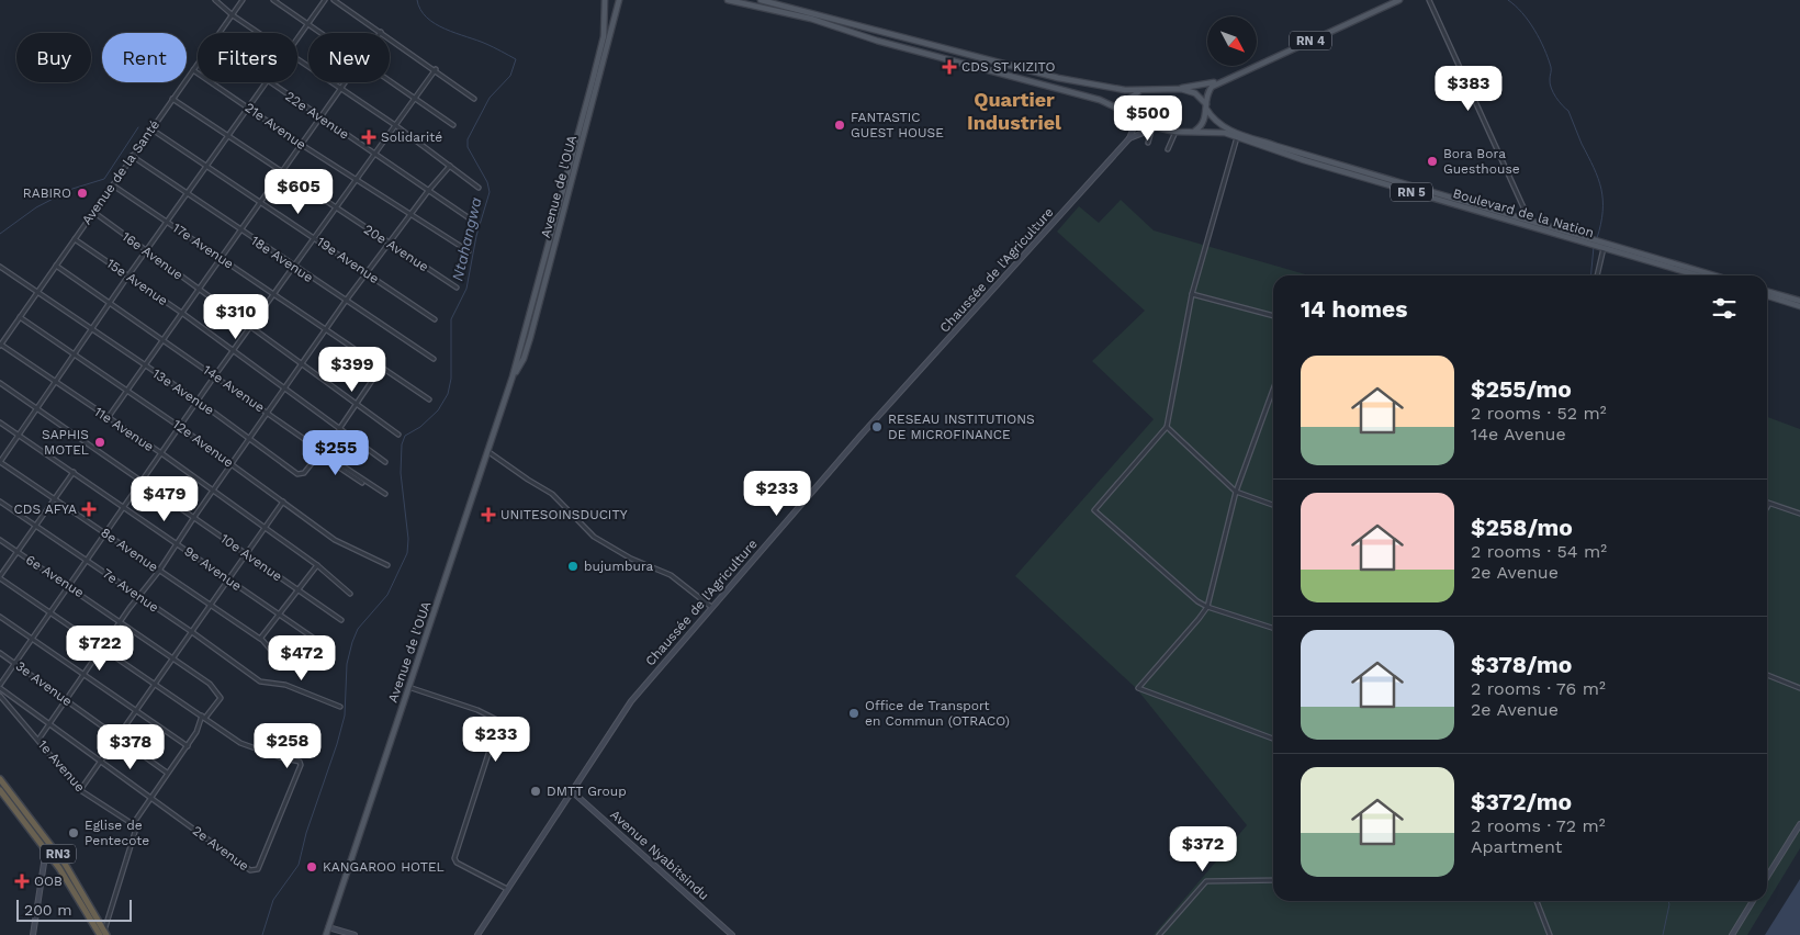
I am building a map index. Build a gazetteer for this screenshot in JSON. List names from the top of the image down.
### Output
{
  "streets": {
    "highway": ["RN3"],
    "main road": [
      "RN 4",
      "Avenue de l'OUA",
      "RN 5",
      "Boulevard de la Nation"
    ],
    "street": [
      "22e Avenue",
      "21e Avenue",
      "Avenue de la Santé",
      "17e Avenue",
      "20e Avenue",
      "16e Avenue",
      "18e Avenue",
      "19e Avenue",
      "Chaussée de l'Agriculture",
      "15e Avenue",
      "14e Avenue",
      "13e Avenue",
      "11e Avenue",
      "12e Avenue",
      "8e Avenue",
      "10e Avenue",
      "9e Avenue",
      "6e Avenue",
      "7e Avenue",
      "3e Avenue",
      "1e Avenue",
      "2e Avenue",
      "Avenue Nyabitsindu"
    ]
  },
  "crossings": [
    ["RN 4", "Boulevard de la Nation"],
    ["21e Avenue", "Avenue de la Santé"],
    ["Avenue de la Santé", "17e Avenue"],
    ["Avenue de la Santé", "20e Avenue"],
    ["Avenue de la Santé", "16e Avenue"],
    ["Avenue de la Santé", "18e Avenue"],
    ["Avenue de la Santé", "19e Avenue"],
    ["Avenue de la Santé", "15e Avenue"],
    ["Avenue de la Santé", "14e Avenue"],
    ["Avenue de la Santé", "13e Avenue"],
    ["Avenue de la Santé", "11e Avenue"],
    ["Avenue de la Santé", "12e Avenue"],
    ["Boulevard de la Nation", "Chaussée de l'Agriculture"],
    ["Chaussée de l'Agriculture", "Avenue Nyabitsindu"],
    ["14e Avenue", "13e Avenue"],
    ["6e Avenue", "2e Avenue"]
  ],
  "districts": ["Quartier Industriel"],
  "water": ["Ntahangwa"],
  "places": {
    "health": [
      "CDS ST KIZITO",
      "Solidarité",
      "CDS AFYA",
      "UNITESOINSDUCITY",
      "OOB"
    ],
    "other": [
      "FANTASTIC GUEST HOUSE",
      "Bora Bora Guesthouse",
      "RABIRO",
      "RESEAU INSTITUTIONS DE MICROFINANCE",
      "SAPHIS MOTEL",
      "bujumbura",
      "Office de Transport en Commun (OTRACO)",
      "DMTT Group",
      "Eglise de Pentecote",
      "KANGAROO HOTEL"
    ]
  },
  "scale_bar": "200 m",
  "north": "bottom right",
  "page": {
    "chip": [
      "Buy",
      "Rent",
      "Filters",
      "New"
    ],
    "price": [
      "$383",
      "$500",
      "$605",
      "$310",
      "$399",
      "$255",
      "$233",
      "$479",
      "$722",
      "$472",
      "$233",
      "$258",
      "$378",
      "$372"
    ],
    "heading": "14 homes",
    "list": [
      {
        "name": "$255/mo",
        "note": "2 rooms · 52 m² · 14e Avenue"
      },
      {
        "name": "$258/mo",
        "note": "2 rooms · 54 m² · 2e Avenue"
      },
      {
        "name": "$378/mo",
        "note": "2 rooms · 76 m² · 2e Avenue"
      },
      {
        "name": "$372/mo",
        "note": "2 rooms · 72 m² · Apartment"
      }
    ],
    "scale": "200 m"
  }
}
